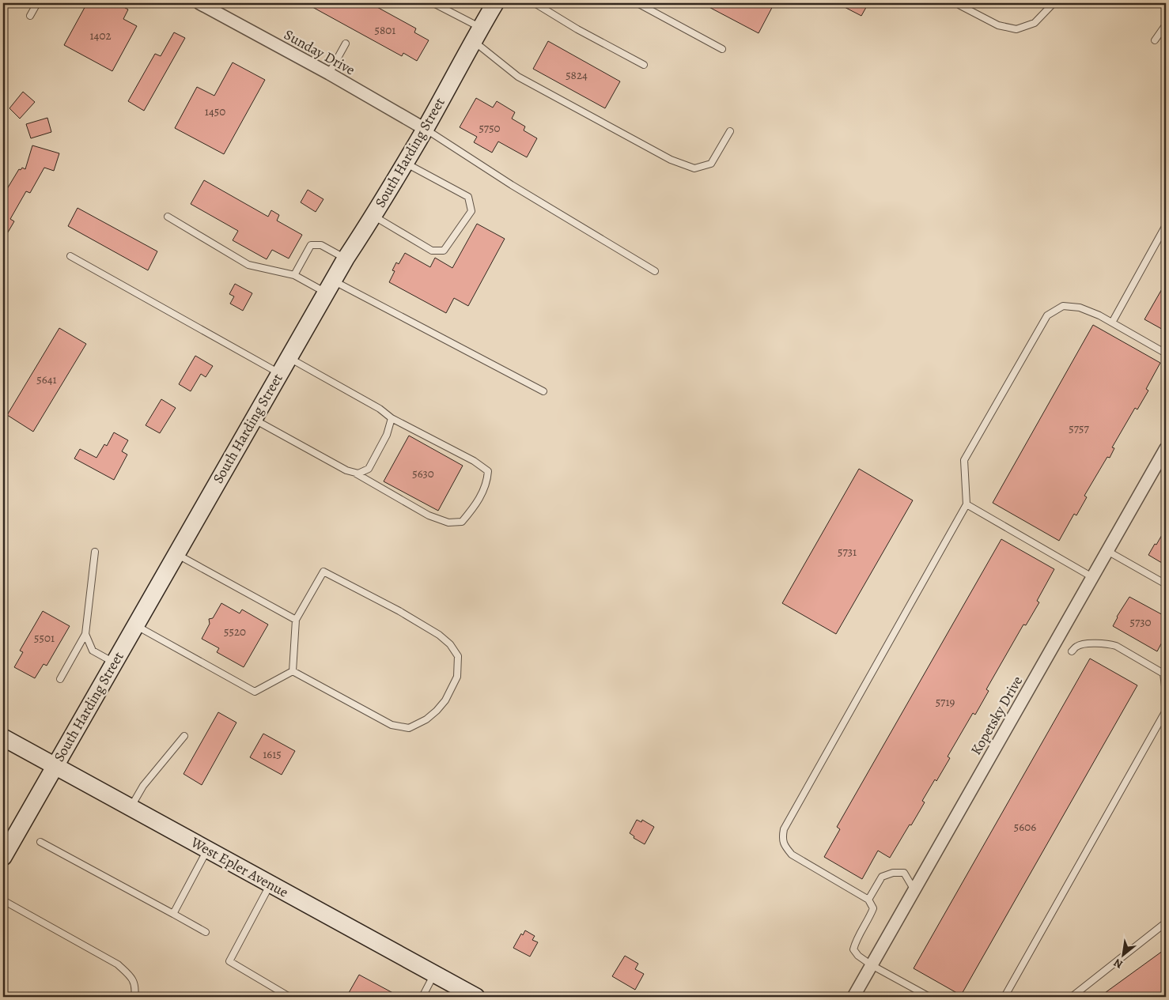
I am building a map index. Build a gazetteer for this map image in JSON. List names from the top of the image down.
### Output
{
  "streets": {
    "street": [
      "Sunday Drive",
      "South Harding Street",
      "Kopetsky Drive",
      "West Epler Avenue"
    ]
  },
  "crossings": [
    ["Sunday Drive", "South Harding Street"],
    ["South Harding Street", "West Epler Avenue"]
  ],
  "house_numbers": [
    "5801",
    "1402",
    "5824",
    "1450",
    "5750",
    "5641",
    "5757",
    "5630",
    "5731",
    "5730",
    "5520",
    "5501",
    "5719",
    "1615",
    "5606"
  ],
  "north": "bottom left"
}
